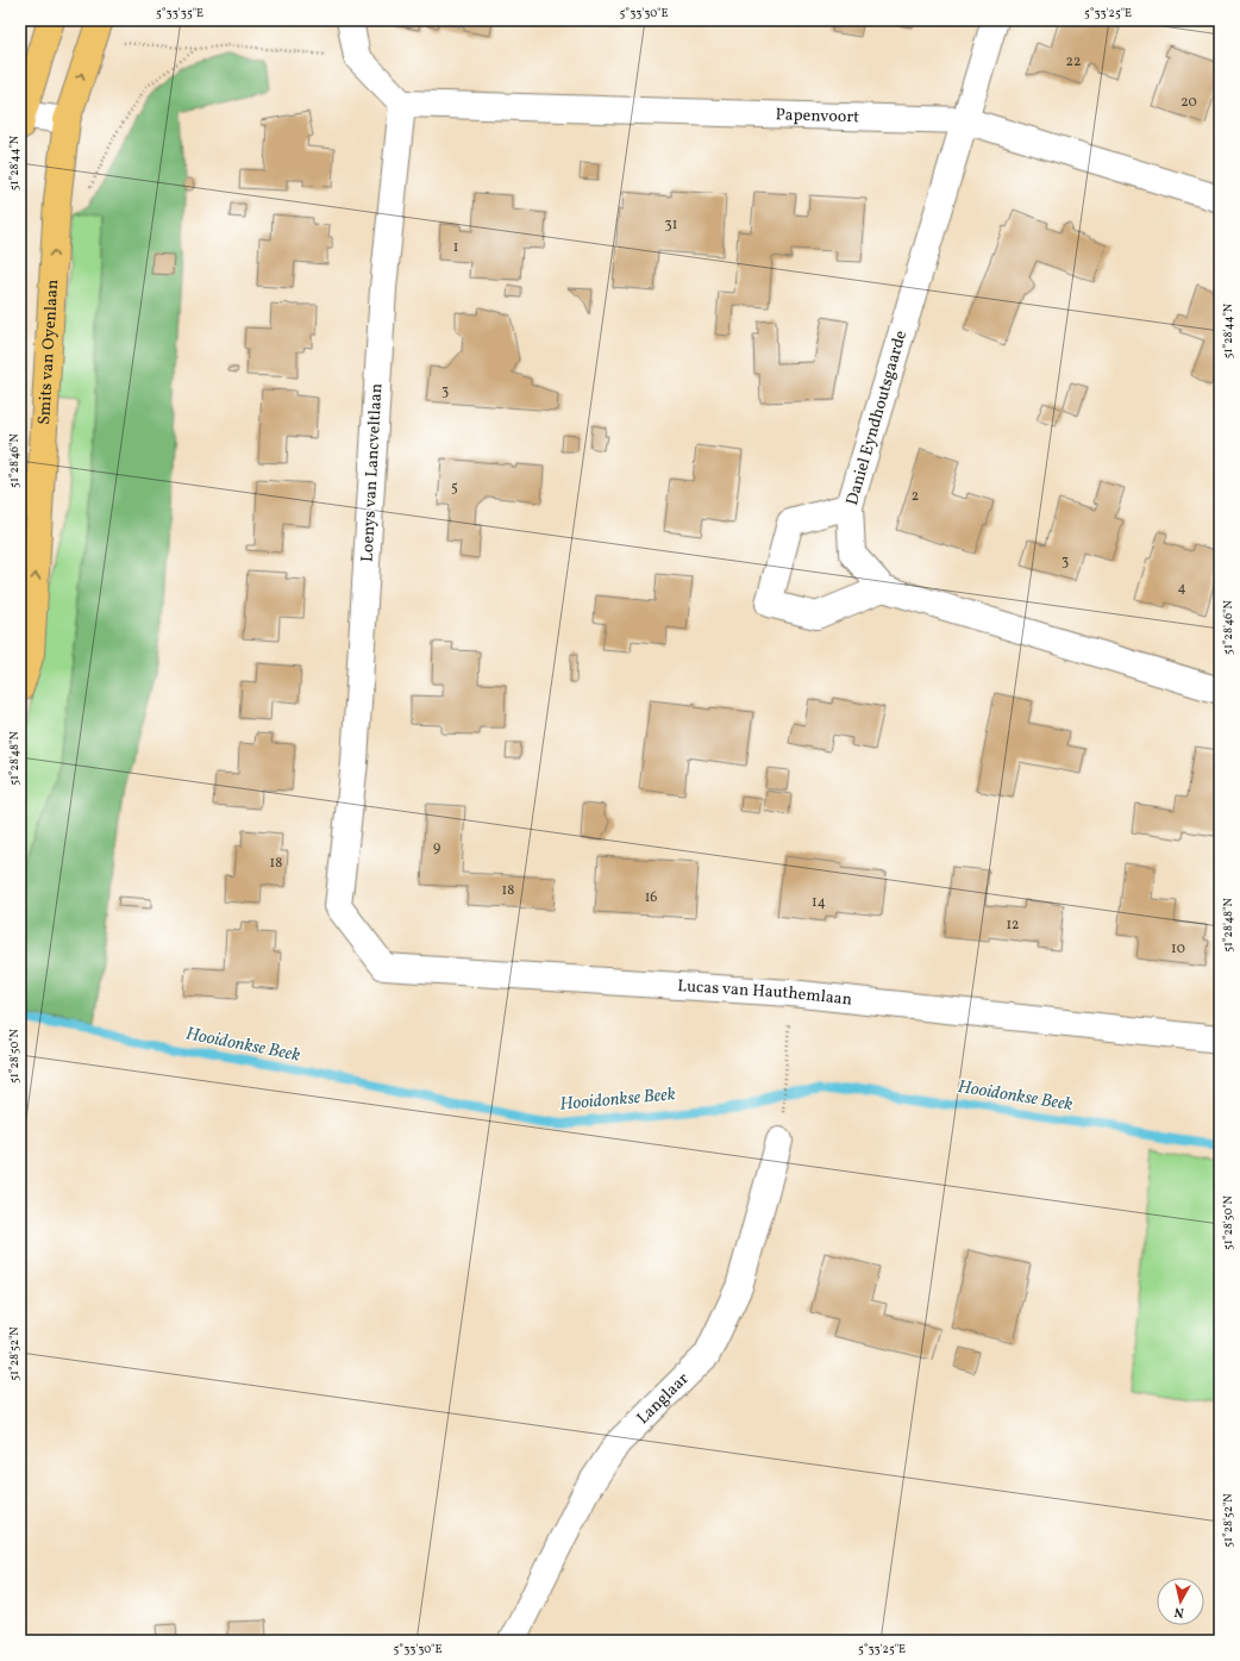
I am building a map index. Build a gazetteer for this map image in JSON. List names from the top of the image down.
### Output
{
  "streets": {
    "main road": ["Smits van Oyenlaan"],
    "street": [
      "Papenvoort",
      "Daniel Eyndhoutsgaarde",
      "Loenys van Lancveltlaan",
      "Lucas van Hauthemlaan",
      "Langlaar"
    ]
  },
  "crossings": [
    ["Papenvoort", "Daniel Eyndhoutsgaarde"],
    ["Papenvoort", "Loenys van Lancveltlaan"],
    ["Loenys van Lancveltlaan", "Lucas van Hauthemlaan"]
  ],
  "one_way": ["Smits van Oyenlaan"],
  "water": ["Hooidonkse Beek"],
  "house_numbers": [
    "22",
    "20",
    "31",
    "1",
    "3",
    "5",
    "2",
    "3",
    "4",
    "9",
    "18",
    "18",
    "16",
    "14",
    "12",
    "10"
  ],
  "north": "bottom",
  "coordinates": [
    "5°33'35\"E",
    "5°33'30\"E",
    "5°33'25\"E",
    "51°28'44\"N",
    "51°28'46\"N",
    "51°28'48\"N",
    "51°28'50\"N",
    "51°28'52\"N"
  ]
}
